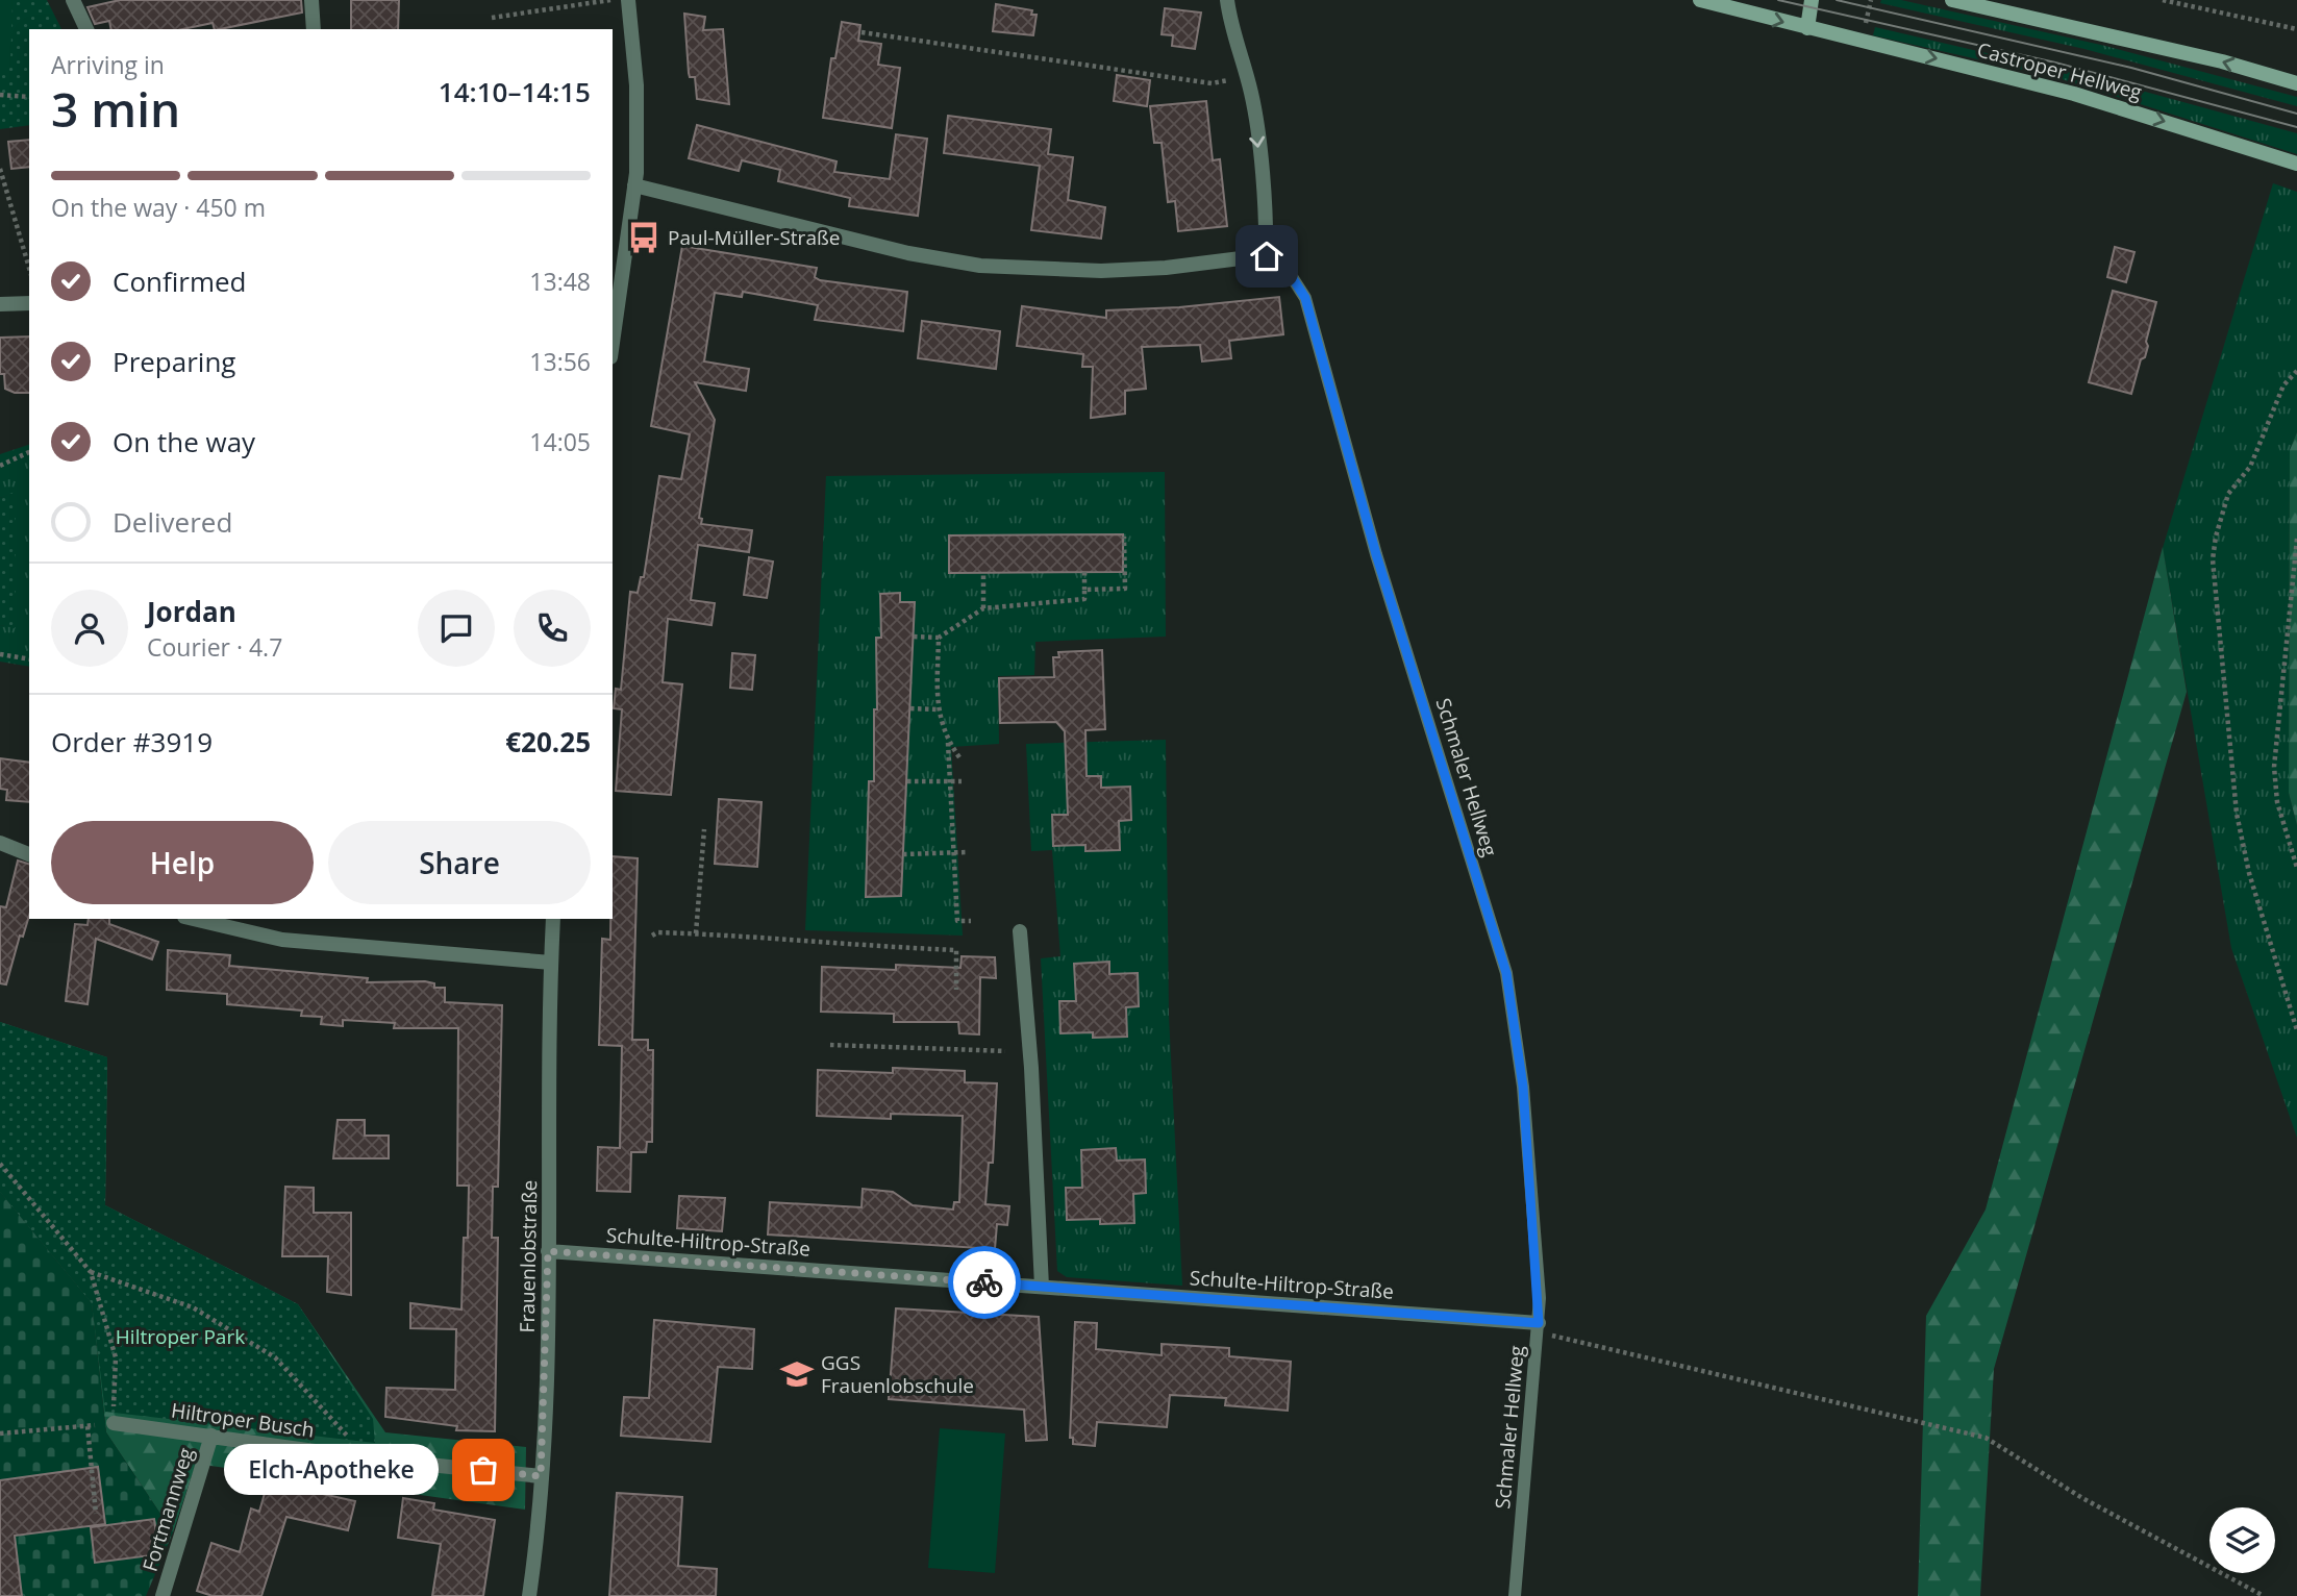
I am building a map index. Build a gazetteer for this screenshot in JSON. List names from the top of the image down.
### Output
{
  "streets": {
    "main road": ["Castroper Hellweg"],
    "street": [
      "Schulte-Hiltrop-Straße",
      "Frauenlobstraße",
      "Hiltroper Busch",
      "Fortmannweg"
    ],
    "lane": ["Schmaler Hellweg"]
  },
  "crossings": [
    ["Schmaler Hellweg", "Schulte-Hiltrop-Straße"],
    ["Schulte-Hiltrop-Straße", "Frauenlobstraße"],
    ["Frauenlobstraße", "Hiltroper Busch"],
    ["Hiltroper Busch", "Fortmannweg"]
  ],
  "parks": ["Hiltroper Park"],
  "places": {
    "bus stop": ["Paul-Müller-Straße"],
    "school or university": ["GGS Frauenlobschule"],
    "other": ["Elch-Apotheke"]
  },
  "page": {
    "heading": ["3 min", "Arriving in", "14:10–14:15"],
    "panel": [
      "Jordan",
      "Courier · 4.7",
      "Order #3919",
      "€20.25"
    ],
    "bar": "On the way · 450 m",
    "list": [
      ["Confirmed", "13:48"],
      ["Preparing", "13:56"],
      ["On the way", "14:05"],
      "Delivered"
    ],
    "buttons": ["Help", "Share"],
    "bubble": "Elch-Apotheke"
  }
}
